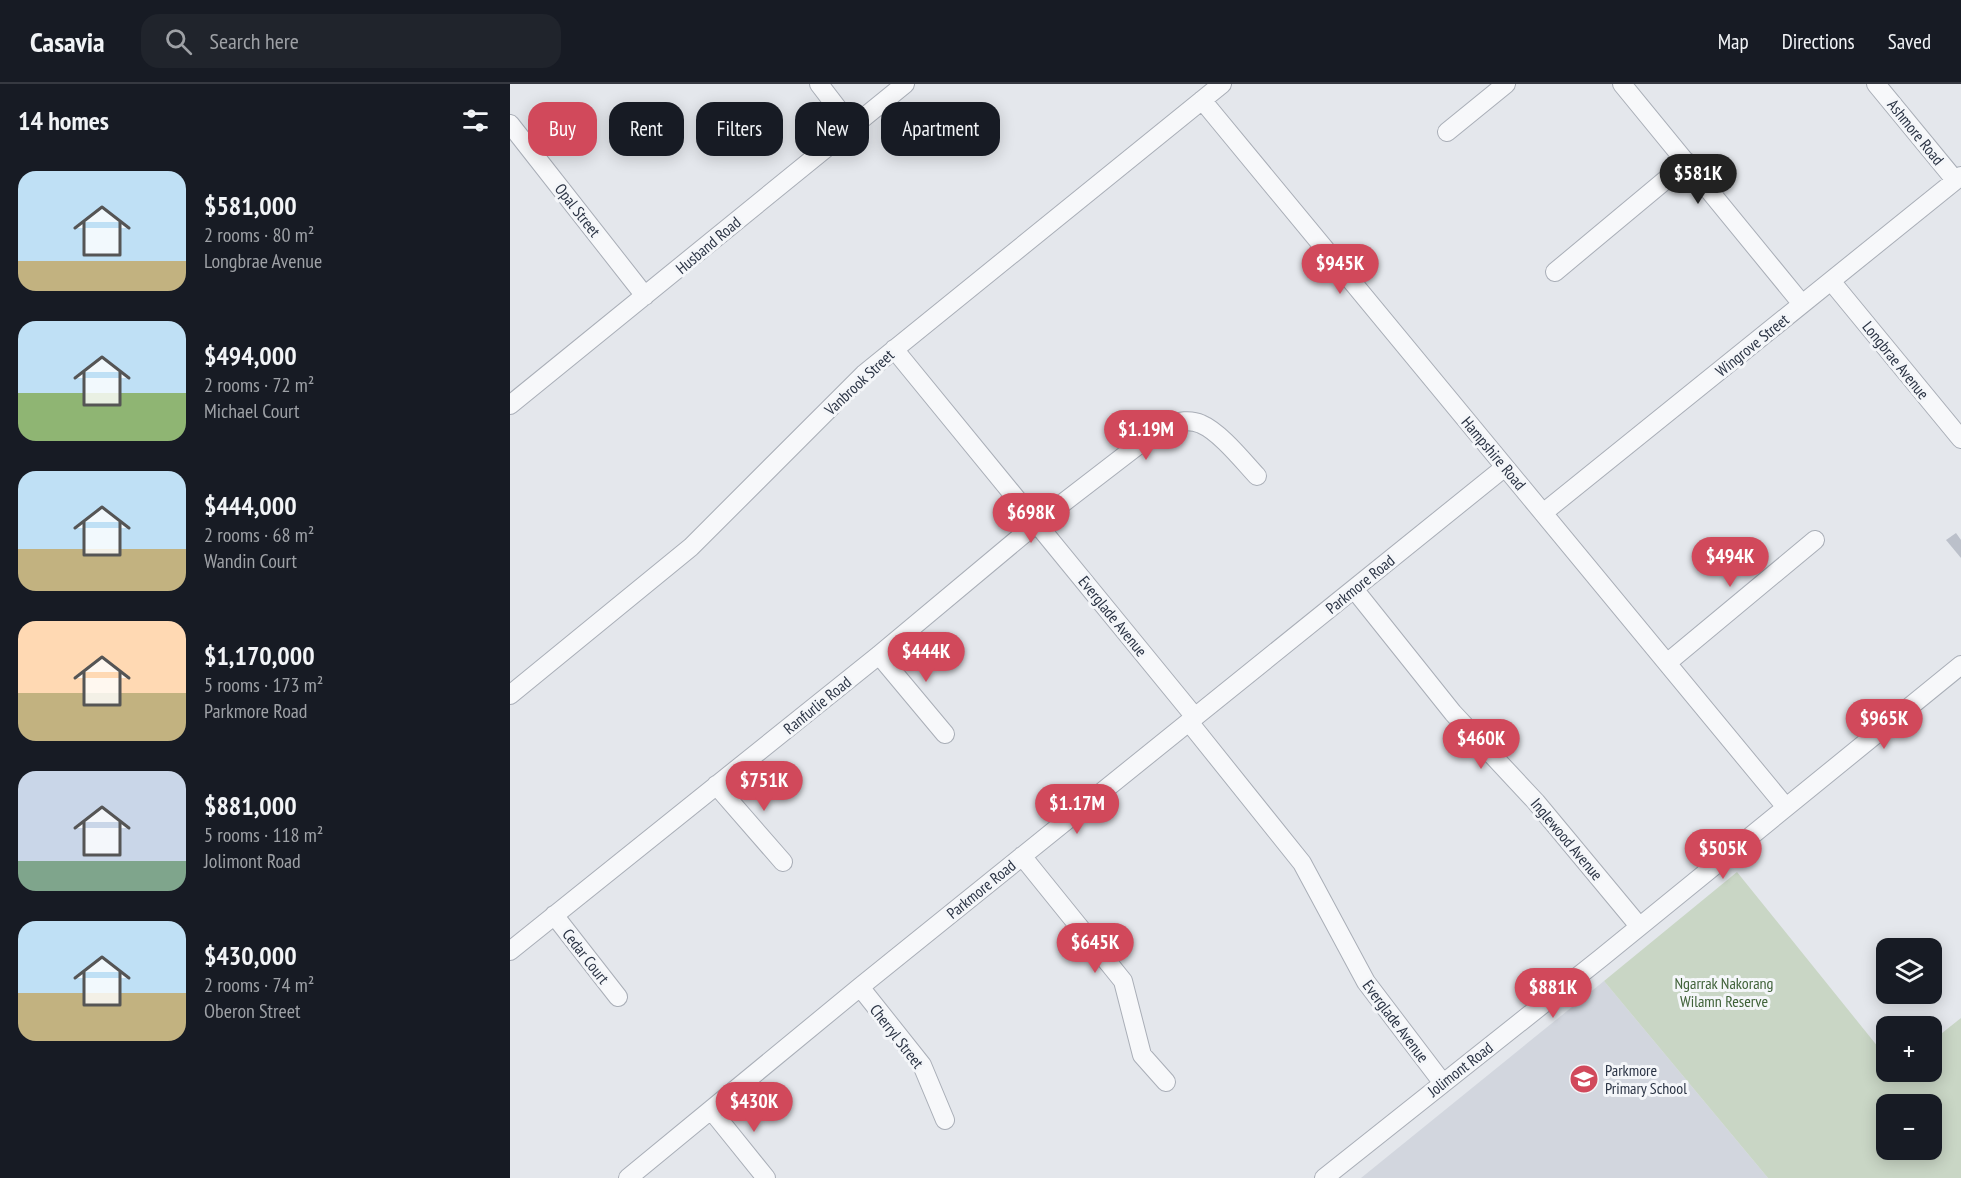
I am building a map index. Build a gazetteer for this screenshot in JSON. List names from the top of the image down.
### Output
{
  "streets": {
    "street": [
      "Ashmore Road",
      "Opal Street",
      "Husband Road",
      "Wingrove Street",
      "Longbrae Avenue",
      "Vanbrook Street",
      "Hampshire Road",
      "Parkmore Road",
      "Everglade Avenue",
      "Ranfurlie Road",
      "Inglewood Avenue",
      "Cedar Court",
      "Cherryl Street",
      "Jolimont Road"
    ]
  },
  "crossings": [
    ["Ashmore Road", "Wingrove Street"],
    ["Opal Street", "Husband Road"],
    ["Wingrove Street", "Longbrae Avenue"],
    ["Wingrove Street", "Hampshire Road"],
    ["Vanbrook Street", "Hampshire Road"],
    ["Vanbrook Street", "Everglade Avenue"],
    ["Hampshire Road", "Parkmore Road"],
    ["Hampshire Road", "Jolimont Road"],
    ["Parkmore Road", "Everglade Avenue"],
    ["Parkmore Road", "Inglewood Avenue"],
    ["Parkmore Road", "Cherryl Street"],
    ["Everglade Avenue", "Ranfurlie Road"],
    ["Everglade Avenue", "Jolimont Road"],
    ["Ranfurlie Road", "Cedar Court"],
    ["Inglewood Avenue", "Jolimont Road"]
  ],
  "parks": ["Ngarrak Nakorang Wilamn Reserve"],
  "places": {
    "school or university": ["Parkmore Primary School"]
  },
  "page": {
    "header": "Casavia",
    "search": "Search here",
    "nav": ["Map", "Directions", "Saved"],
    "heading": "14 homes",
    "chip": [
      "Buy",
      "Rent",
      "Filters",
      "New",
      "Apartment"
    ],
    "price": [
      "$581K",
      "$945K",
      "$1.19M",
      "$698K",
      "$494K",
      "$444K",
      "$965K",
      "$460K",
      "$751K",
      "$1.17M",
      "$505K",
      "$645K",
      "$881K",
      "$430K"
    ],
    "list": [
      {
        "name": "$581,000",
        "note": "2 rooms · 80 m² · Longbrae Avenue"
      },
      {
        "name": "$494,000",
        "note": "2 rooms · 72 m² · Michael Court"
      },
      {
        "name": "$444,000",
        "note": "2 rooms · 68 m² · Wandin Court"
      },
      {
        "name": "$1,170,000",
        "note": "5 rooms · 173 m² · Parkmore Road"
      },
      {
        "name": "$881,000",
        "note": "5 rooms · 118 m² · Jolimont Road"
      },
      {
        "name": "$430,000",
        "note": "2 rooms · 74 m² · Oberon Street"
      }
    ],
    "map_buttons": ["+", "−"]
  }
}
